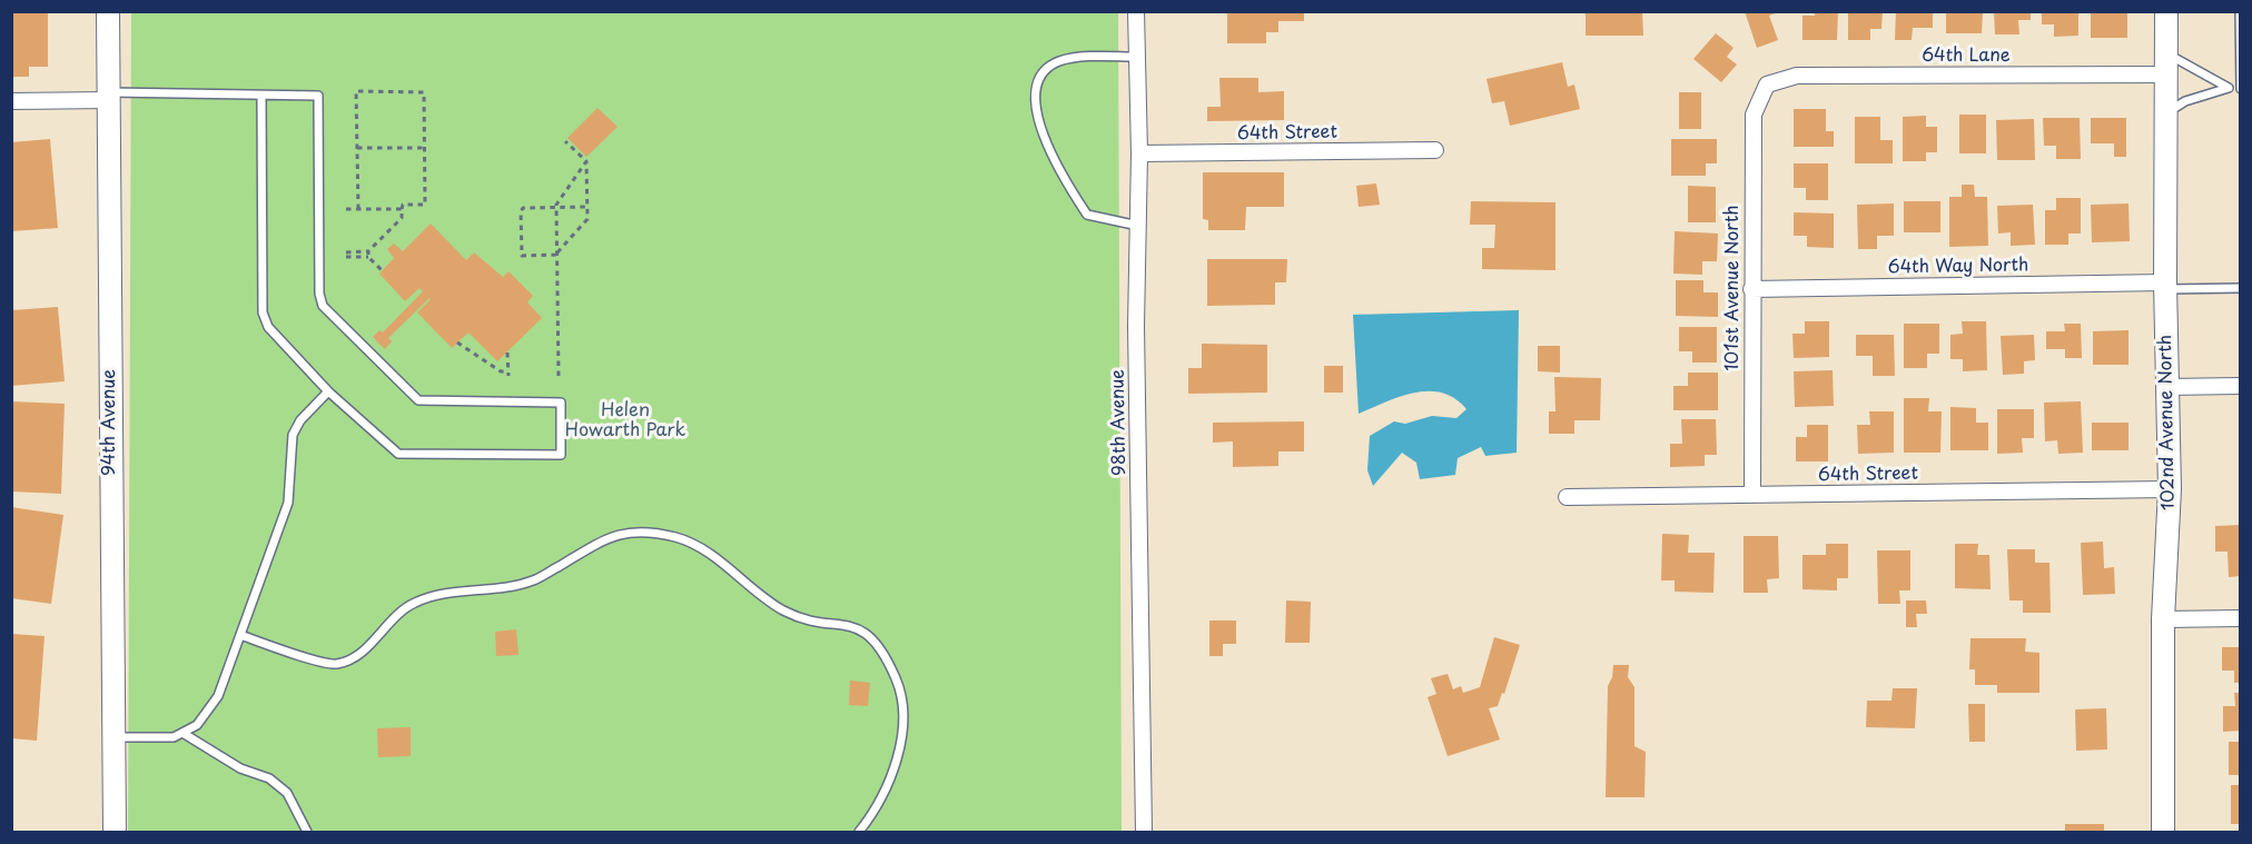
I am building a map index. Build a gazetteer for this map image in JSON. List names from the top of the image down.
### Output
{
  "streets": {
    "street": [
      "64th Lane",
      "64th Street",
      "64th Way North",
      "101st Avenue North",
      "94th Avenue",
      "98th Avenue",
      "102nd Avenue North"
    ]
  },
  "crossings": [
    ["64th Lane", "101st Avenue North"],
    ["64th Lane", "102nd Avenue North"],
    ["64th Street", "101st Avenue North"],
    ["64th Street", "98th Avenue"],
    ["64th Street", "102nd Avenue North"],
    ["64th Way North", "101st Avenue North"],
    ["64th Way North", "102nd Avenue North"]
  ],
  "parks": ["Helen Howarth Park"]
}
